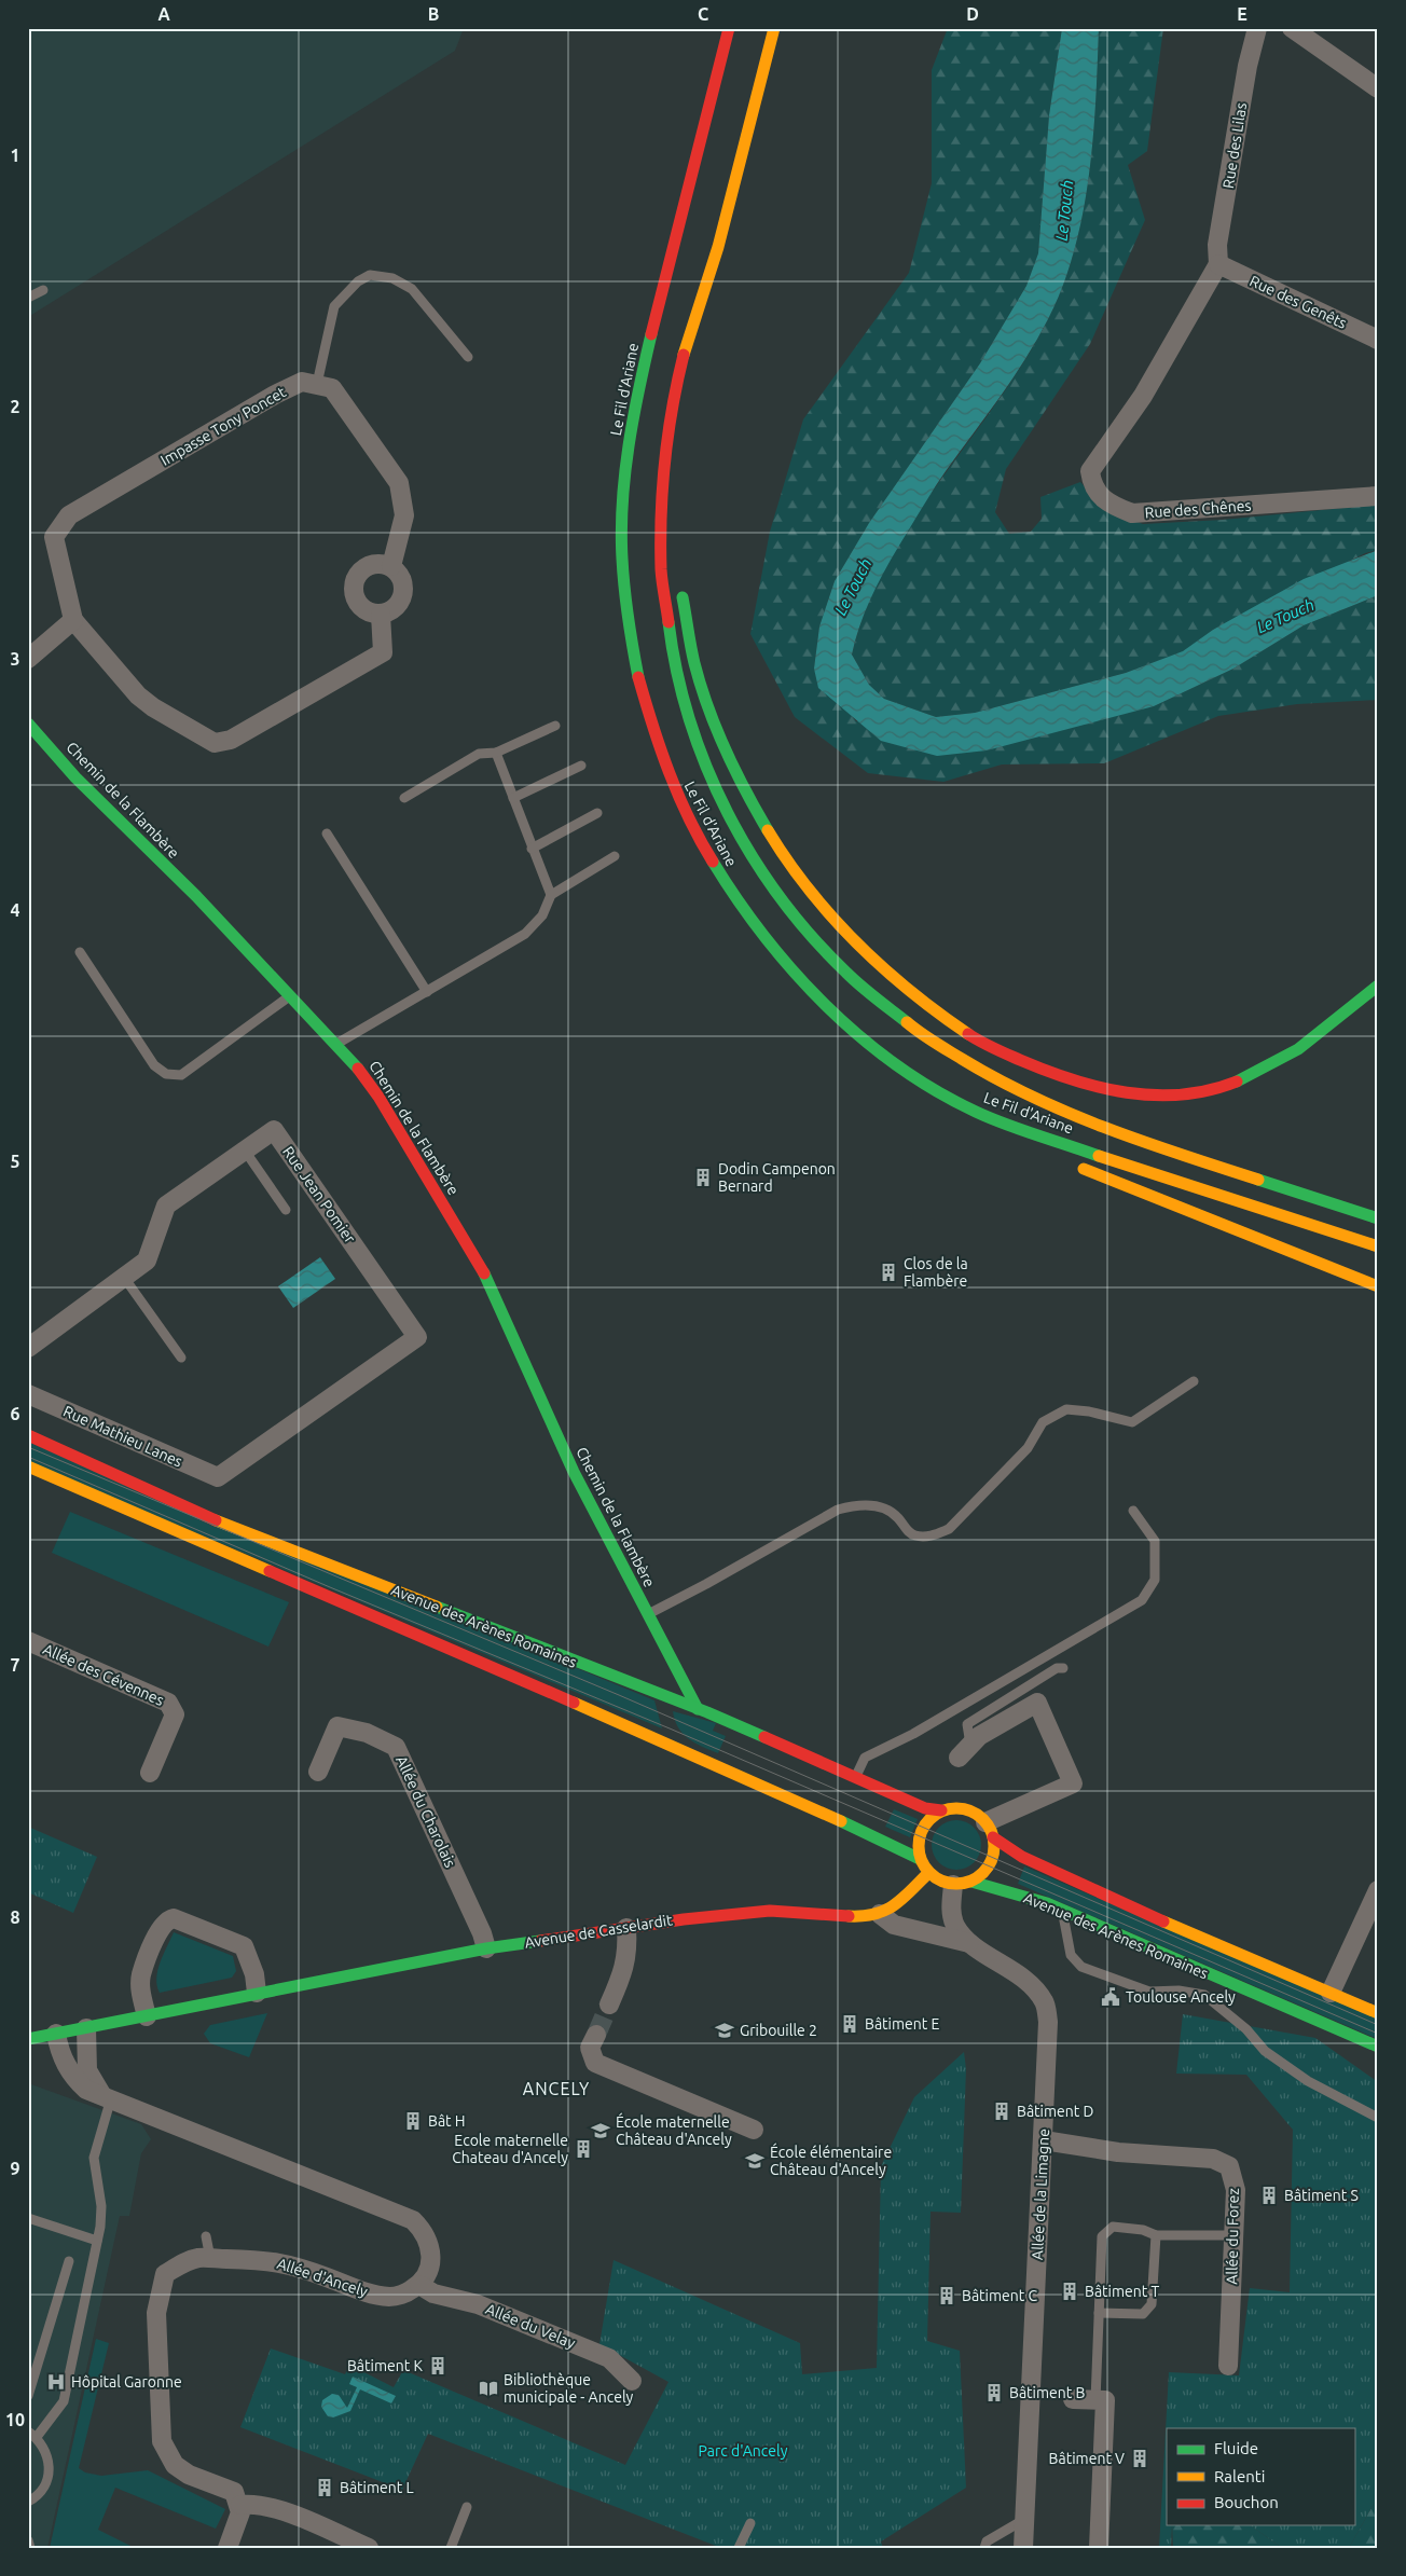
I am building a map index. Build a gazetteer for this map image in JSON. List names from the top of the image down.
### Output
{
  "streets": {
    "main road": [
      "Le Fil d'Ariane",
      "Chemin de la Flambère",
      "Avenue des Arènes Romaines",
      "Avenue de Casselardit"
    ],
    "street": [
      "Rue des Lilas",
      "Rue des Genêts",
      "Impasse Tony Poncet",
      "Rue des Chênes",
      "Rue Jean Pomier",
      "Rue Mathieu Lanes",
      "Allée des Cévennes",
      "Allée du Charolais",
      "Allée de la Limagne",
      "Allée du Forez",
      "Allée d'Ancely",
      "Allée du Velay"
    ]
  },
  "crossings": [
    ["Rue des Lilas", "Rue des Genêts"],
    ["Rue des Lilas", "Rue des Chênes"],
    ["Rue des Genêts", "Rue des Chênes"],
    ["Chemin de la Flambère", "Avenue des Arènes Romaines"],
    ["Rue Jean Pomier", "Rue Mathieu Lanes"],
    ["Avenue des Arènes Romaines", "Avenue de Casselardit"],
    ["Avenue des Arènes Romaines", "Allée de la Limagne"],
    ["Allée du Charolais", "Avenue de Casselardit"],
    ["Avenue de Casselardit", "Allée de la Limagne"],
    ["Allée de la Limagne", "Allée du Forez"],
    ["Allée d'Ancely", "Allée du Velay"]
  ],
  "districts": ["ANCELY"],
  "water": ["Le Touch"],
  "parks": ["Parc d'Ancely"],
  "places": {
    "building": [
      "Dodin Campenon Bernard",
      "Clos de la Flambère",
      "Bâtiment E",
      "Bâtiment D",
      "Bât H",
      "Ecole maternelle Chateau d'Ancely",
      "Bâtiment S",
      "Bâtiment T",
      "Bâtiment C",
      "Bâtiment K",
      "Bâtiment B",
      "Bâtiment V",
      "Bâtiment L"
    ],
    "public building": ["Toulouse Ancely"],
    "school or university": ["Gribouille 2", "École maternelle Château d'Ancely", "École élémentaire Château d'Ancely"],
    "hospital": ["Hôpital Garonne"],
    "library": ["Bibliothèque municipale - Ancely"]
  },
  "legend": ["Fluide", "Ralenti", "Bouchon"],
  "grid": {
    "columns": [
      "A",
      "B",
      "C",
      "D",
      "E"
    ],
    "rows": [
      "1",
      "2",
      "3",
      "4",
      "5",
      "6",
      "7",
      "8",
      "9",
      "10"
    ]
  }
}
